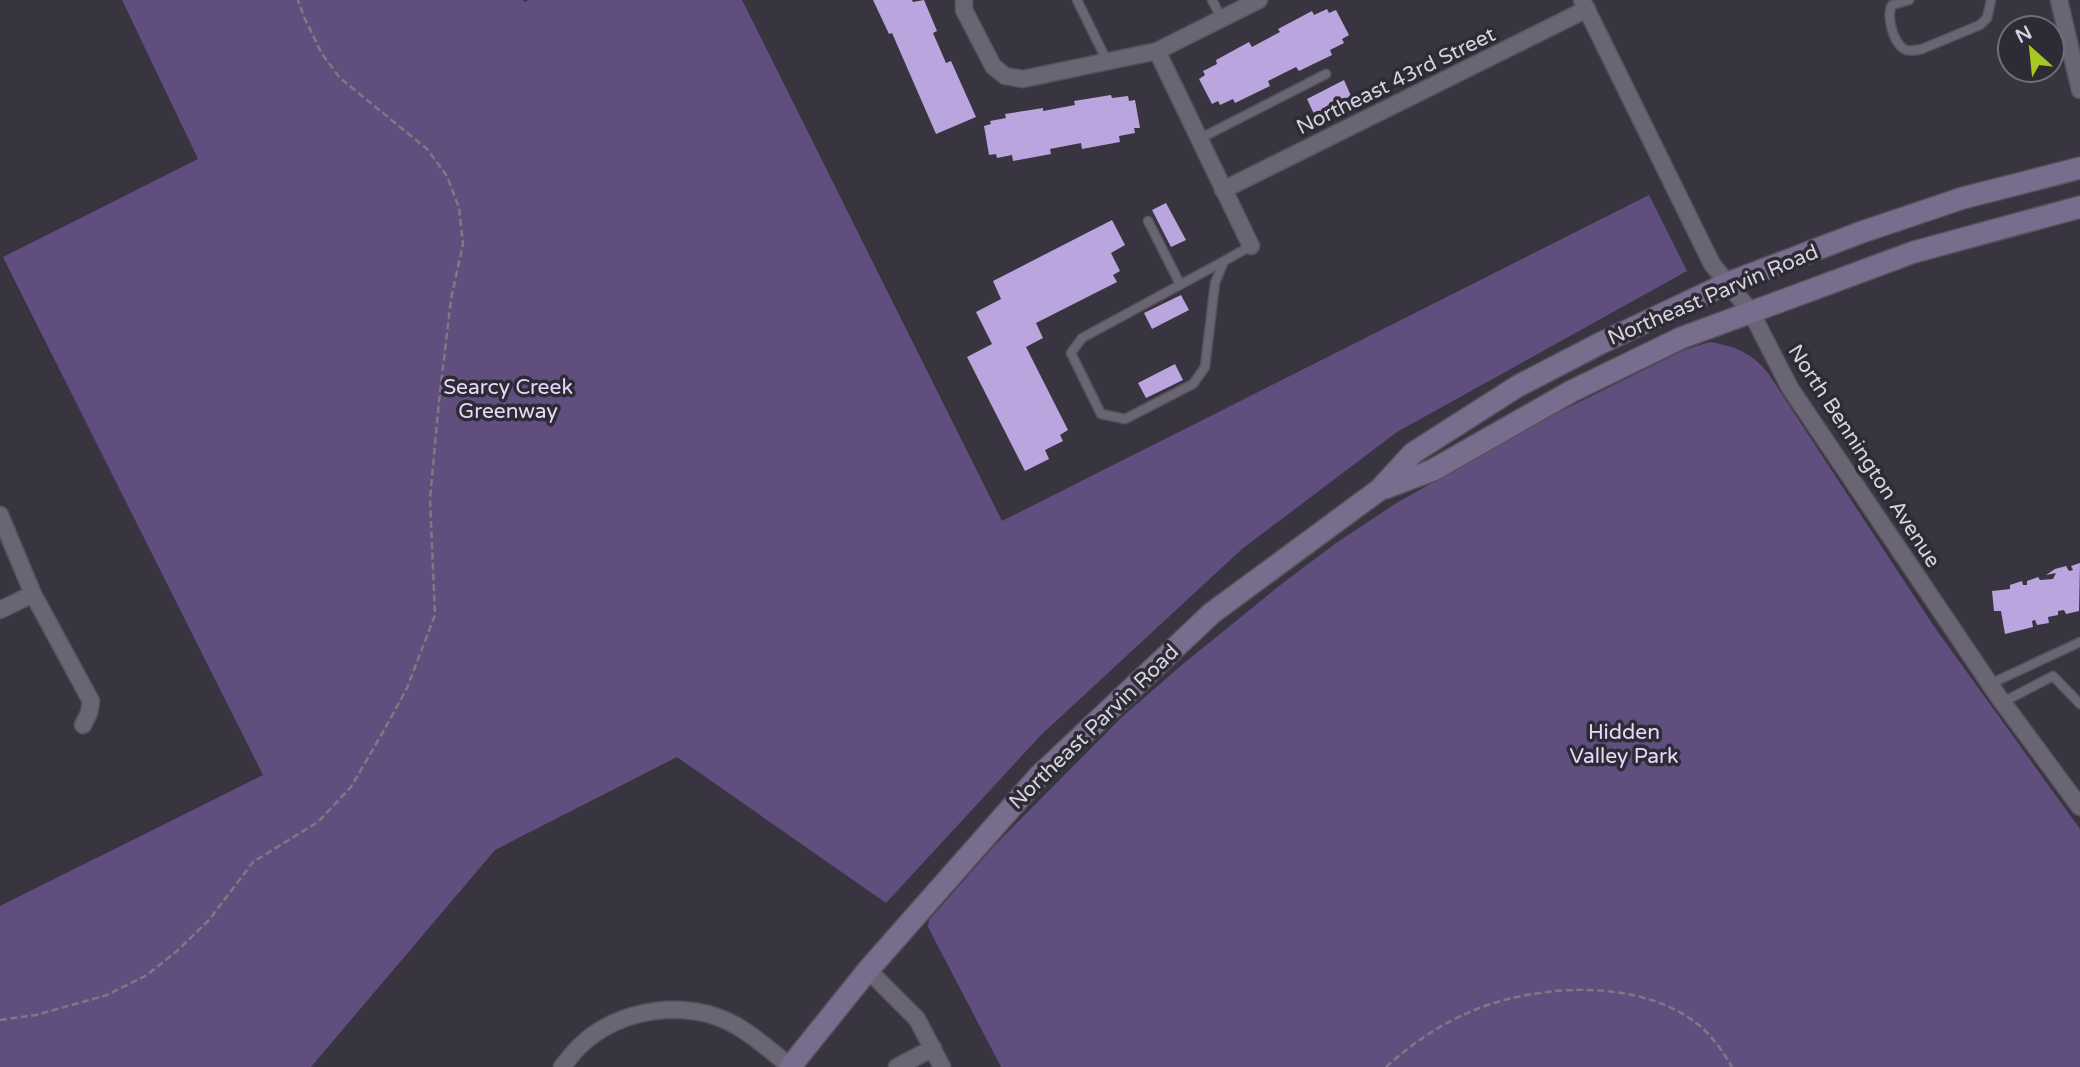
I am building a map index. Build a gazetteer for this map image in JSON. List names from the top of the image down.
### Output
{
  "streets": {
    "main road": ["Northeast Parvin Road"],
    "street": ["Northeast 43rd Street", "North Bennington Avenue"]
  },
  "crossings": [
    ["Northeast 43rd Street", "North Bennington Avenue"],
    ["Northeast Parvin Road", "North Bennington Avenue"]
  ],
  "parks": ["Searcy Creek Greenway", "Hidden Valley Park"],
  "north": "top left"
}
